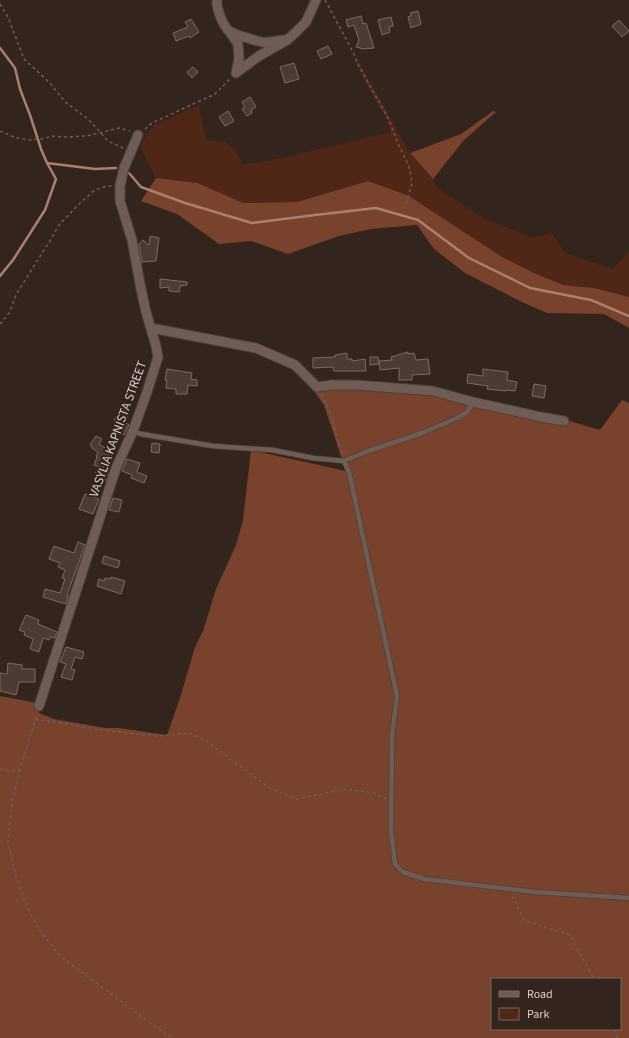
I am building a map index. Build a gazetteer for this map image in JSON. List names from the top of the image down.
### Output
{
  "streets": {
    "street": ["VASYLIA KAPNISTA STREET"]
  },
  "legend": ["Road", "Park"]
}
